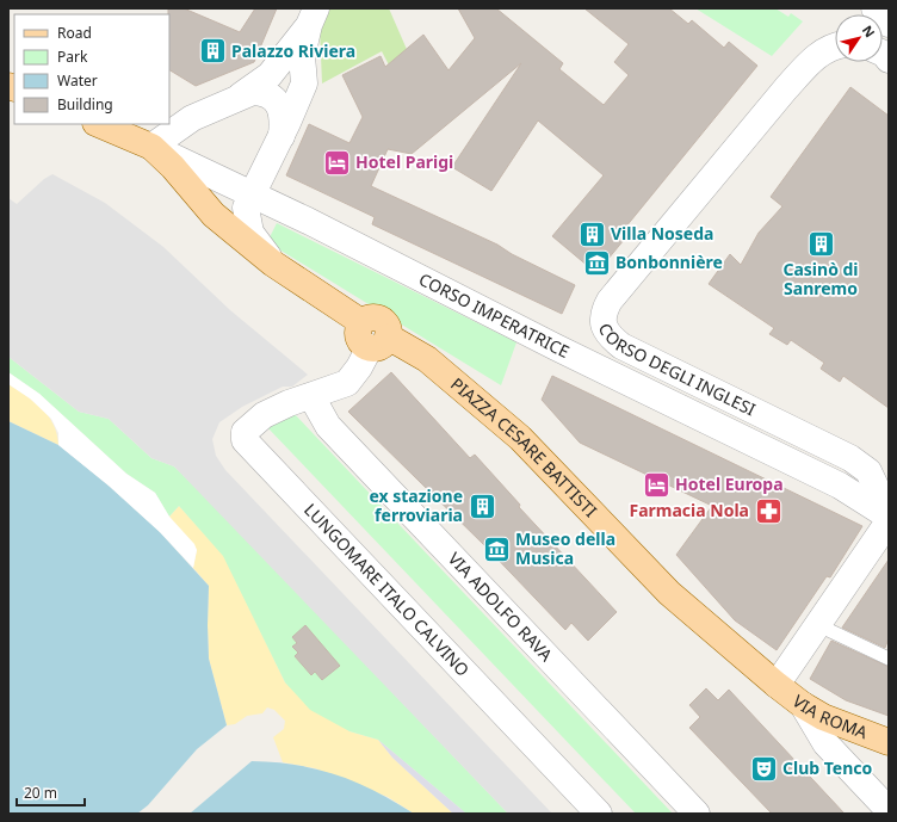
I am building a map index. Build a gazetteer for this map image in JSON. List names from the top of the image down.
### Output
{
  "streets": {
    "main road": ["CORSO IMPERATRICE", "PIAZZA CESARE BATTISTI", "VIA ROMA"],
    "street": ["CORSO DEGLI INGLESI", "LUNGOMARE ITALO CALVINO", "VIA ADOLFO RAVA"]
  },
  "crossings": [
    ["CORSO IMPERATRICE", "CORSO DEGLI INGLESI"],
    ["CORSO IMPERATRICE", "PIAZZA CESARE BATTISTI"],
    ["PIAZZA CESARE BATTISTI", "VIA ROMA"],
    ["LUNGOMARE ITALO CALVINO", "VIA ADOLFO RAVA"]
  ],
  "places": {
    "building": [
      "Palazzo Riviera",
      "Villa Noseda",
      "Casinò di Sanremo",
      "ex stazione ferroviaria"
    ],
    "hotel": ["Hotel Parigi", "Hotel Europa"],
    "museum": ["Bonbonnière", "Museo della Musica"],
    "pharmacy": ["Farmacia Nola"],
    "theatre": ["Club Tenco"]
  },
  "legend": [
    "Road",
    "Park",
    "Water",
    "Building"
  ],
  "scale_bar": "20 m",
  "north": "top right"
}
